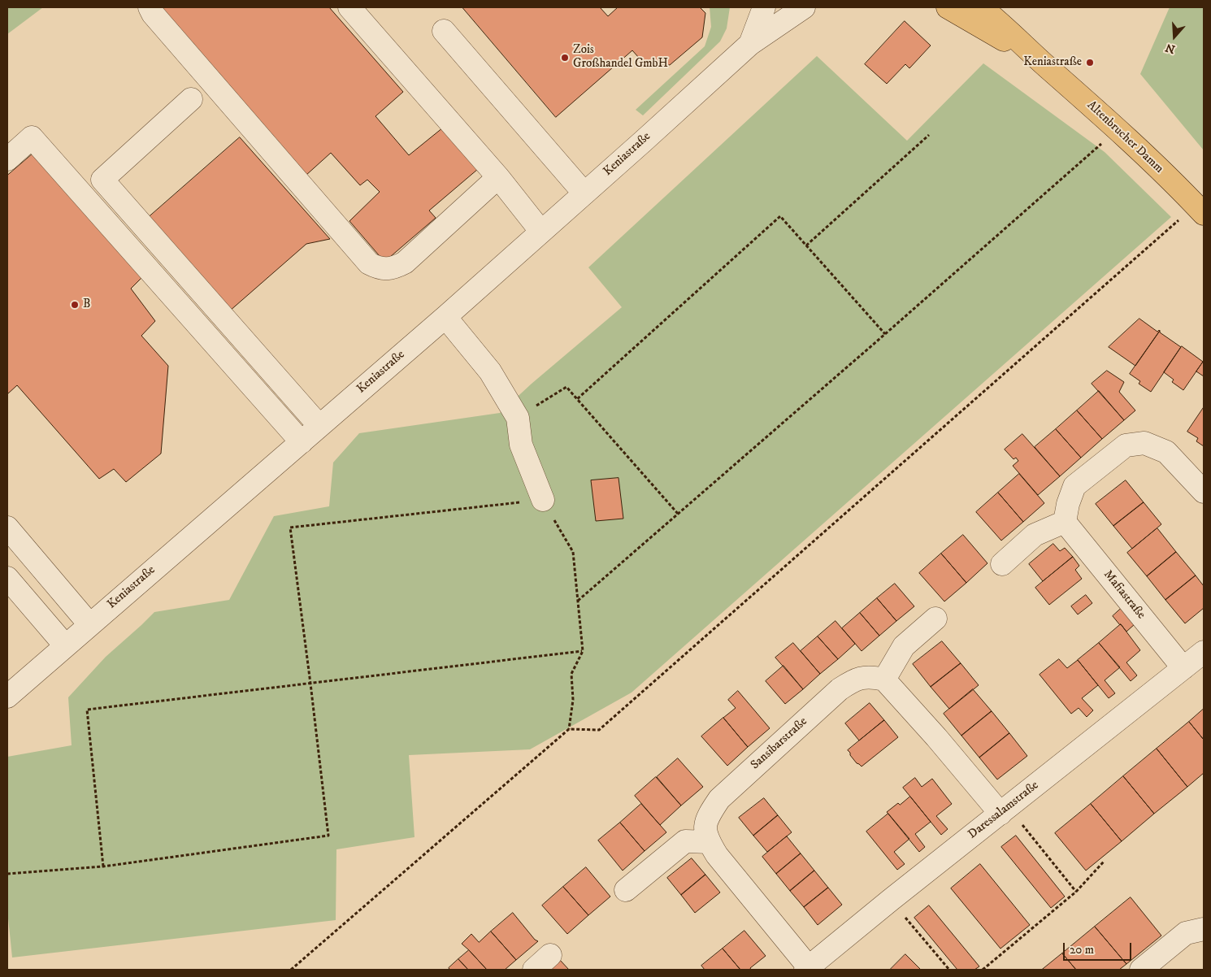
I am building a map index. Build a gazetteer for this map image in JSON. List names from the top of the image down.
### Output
{
  "streets": {
    "main road": ["Altenbrucher Damm"],
    "street": [
      "Keniastraße",
      "Mafiastraße",
      "Sansibarstraße",
      "Daressalamstraße"
    ]
  },
  "crossings": [
    ["Mafiastraße", "Daressalamstraße"],
    ["Sansibarstraße", "Daressalamstraße"]
  ],
  "places": ["Zois Großhandel GmbH", "Keniastraße", "B"],
  "scale_bar": "20 m",
  "north": "bottom"
}
